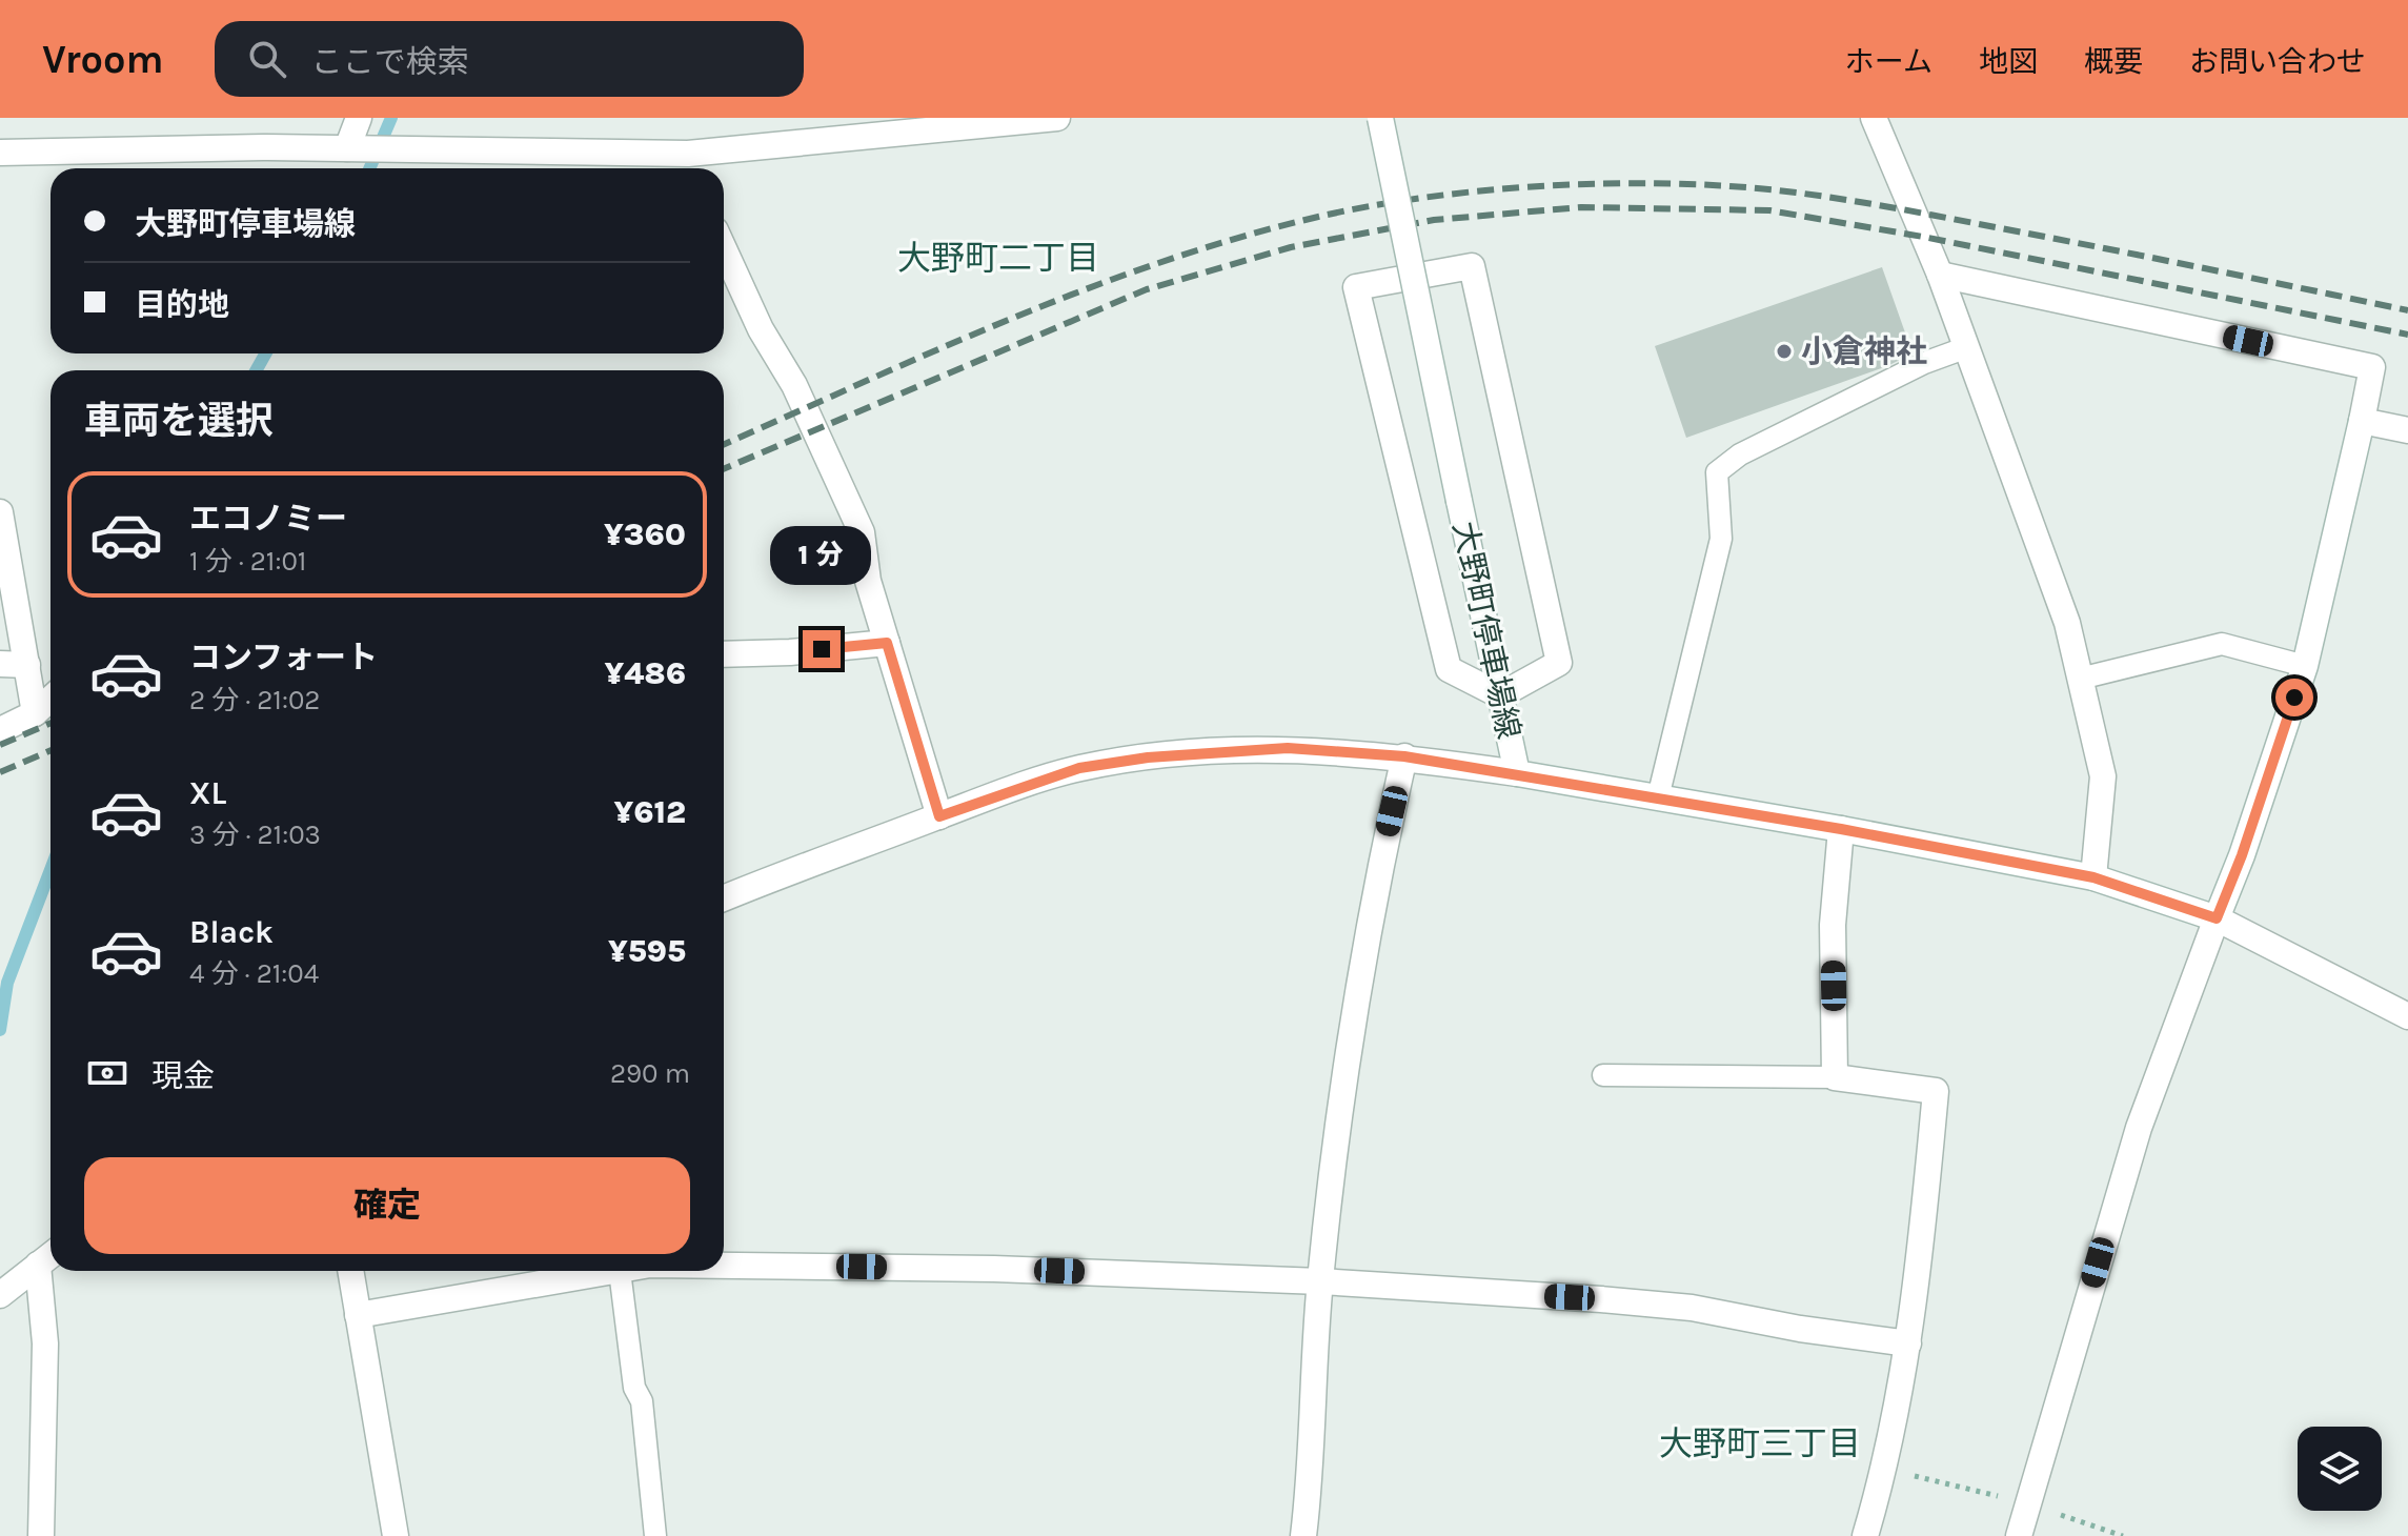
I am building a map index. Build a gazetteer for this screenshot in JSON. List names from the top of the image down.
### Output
{
  "streets": {
    "street": ["大野町停車場線"]
  },
  "districts": ["大野町二丁目", "大野町三丁目"],
  "places": ["小倉神社"],
  "page": {
    "header": "Vroom",
    "search": "ここで検索",
    "nav": [
      "ホーム",
      "地図",
      "概要",
      "お問い合わせ"
    ],
    "banner": ["大野町停車場線", "目的地"],
    "heading": "車両を選択",
    "list": [
      {
        "name": "エコノミー",
        "note": "1 分 · 21:01",
        "value": "¥360"
      },
      {
        "name": "コンフォート",
        "note": "2 分 · 21:02",
        "value": "¥486"
      },
      {
        "name": "XL",
        "note": "3 分 · 21:03",
        "value": "¥612"
      },
      {
        "name": "Black",
        "note": "4 分 · 21:04",
        "value": "¥595"
      }
    ],
    "bubble": "1 分",
    "pay": ["現金", "290 m"],
    "buttons": "確定"
  }
}
